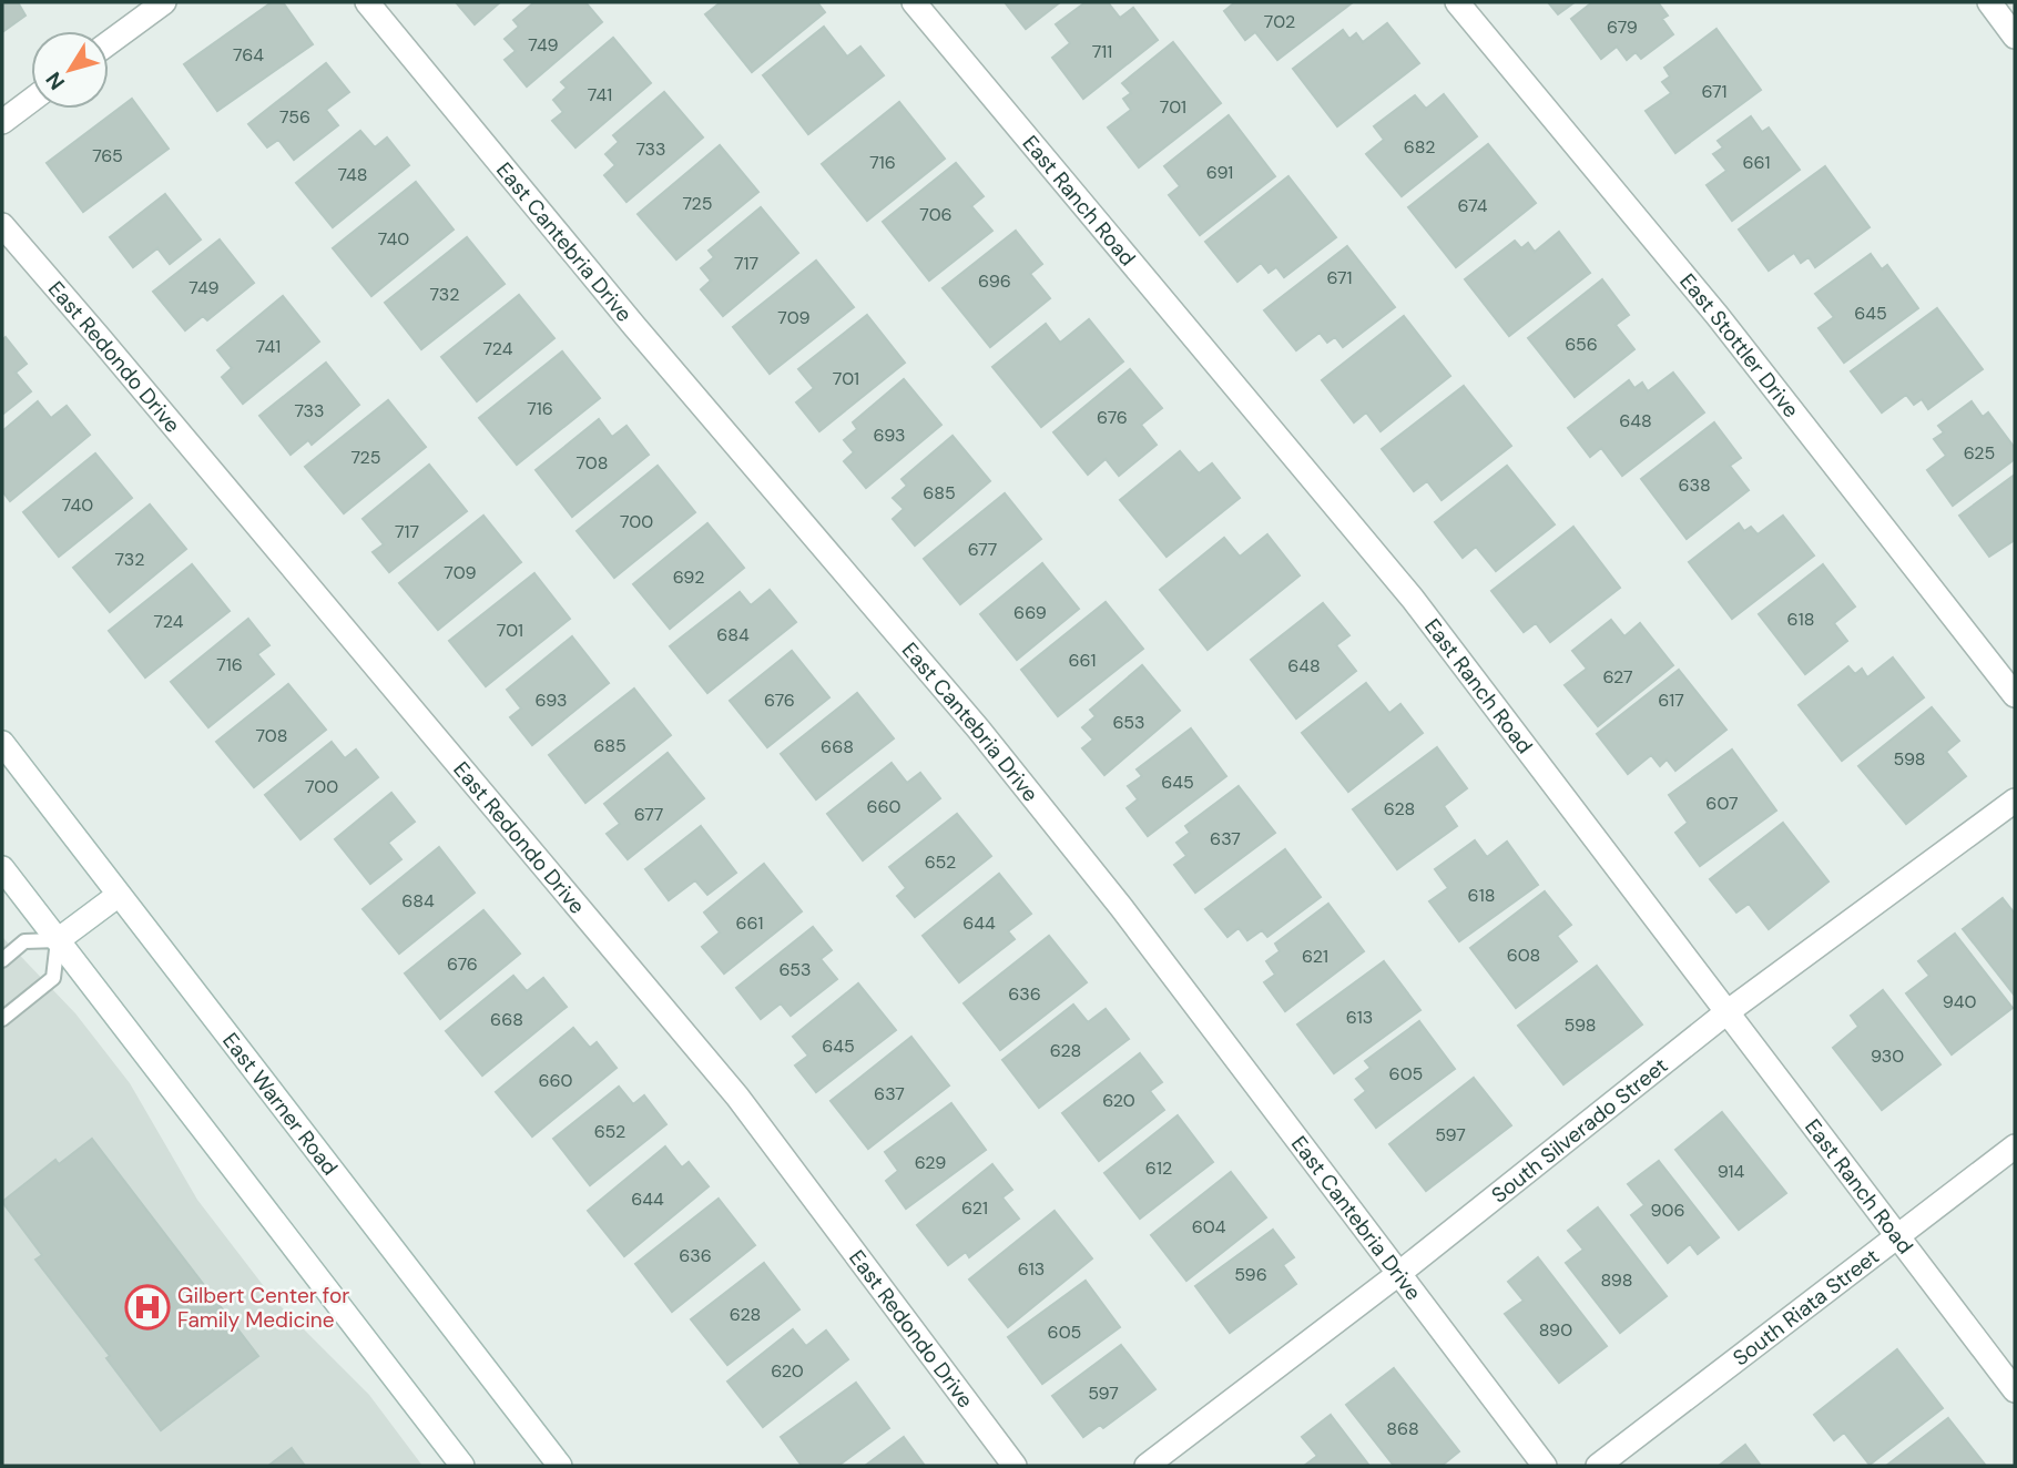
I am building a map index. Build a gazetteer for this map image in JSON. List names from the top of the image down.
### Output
{
  "streets": {
    "street": [
      "East Ranch Road",
      "East Cantebria Drive",
      "East Stottler Drive",
      "East Redondo Drive",
      "East Warner Road",
      "South Silverado Street",
      "South Riata Street"
    ]
  },
  "crossings": [
    ["East Ranch Road", "South Silverado Street"],
    ["East Ranch Road", "South Riata Street"],
    ["East Cantebria Drive", "South Silverado Street"]
  ],
  "places": {
    "hospital": ["Gilbert Center for Family Medicine"]
  },
  "house_numbers": [
    "702",
    "679",
    "749",
    "711",
    "764",
    "671",
    "741",
    "701",
    "756",
    "682",
    "733",
    "765",
    "716",
    "661",
    "691",
    "748",
    "725",
    "674",
    "706",
    "740",
    "717",
    "671",
    "696",
    "749",
    "732",
    "645",
    "709",
    "656",
    "741",
    "724",
    "701",
    "716",
    "733",
    "676",
    "648",
    "693",
    "625",
    "725",
    "708",
    "638",
    "685",
    "740",
    "700",
    "717",
    "677",
    "732",
    "709",
    "692",
    "669",
    "618",
    "724",
    "701",
    "684",
    "661",
    "716",
    "648",
    "627",
    "693",
    "676",
    "617",
    "653",
    "708",
    "685",
    "668",
    "598",
    "645",
    "700",
    "607",
    "660",
    "628",
    "677",
    "637",
    "652",
    "618",
    "684",
    "661",
    "644",
    "608",
    "621",
    "676",
    "653",
    "636",
    "940",
    "613",
    "668",
    "598",
    "645",
    "628",
    "930",
    "605",
    "660",
    "637",
    "620",
    "652",
    "597",
    "629",
    "612",
    "914",
    "644",
    "621",
    "906",
    "604",
    "636",
    "613",
    "596",
    "898",
    "628",
    "890",
    "605",
    "620",
    "597",
    "868"
  ],
  "north": "bottom left"
}
